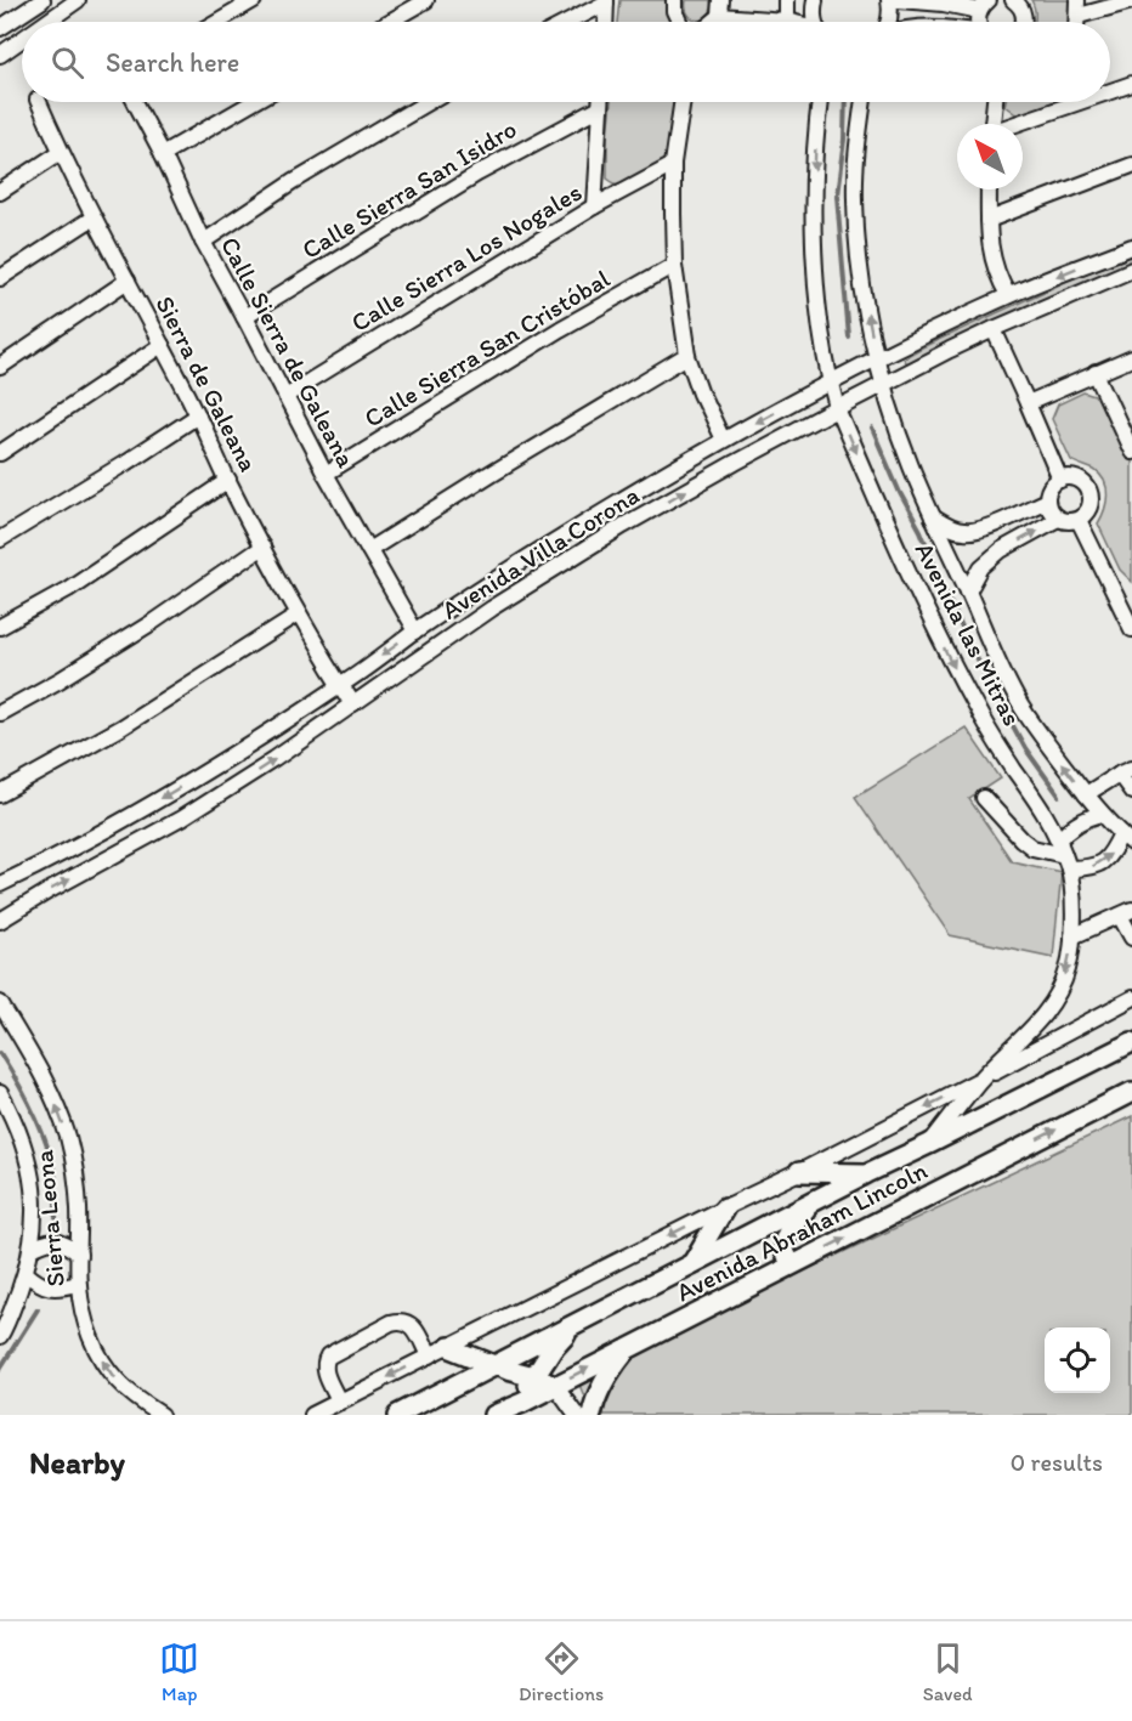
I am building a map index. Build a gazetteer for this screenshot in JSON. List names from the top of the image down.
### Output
{
  "streets": {
    "main road": ["Avenida Abraham Lincoln"],
    "street": [
      "Calle Sierra San Isidro",
      "Calle Sierra Los Nogales",
      "Calle Sierra San Cristóbal",
      "Calle Sierra de Galeana",
      "Sierra de Galeana",
      "Avenida Villa Corona",
      "Avenida las Mitras",
      "Sierra Leona"
    ]
  },
  "crossings": [
    ["Calle Sierra San Isidro", "Calle Sierra de Galeana"],
    ["Calle Sierra Los Nogales", "Calle Sierra de Galeana"],
    ["Calle Sierra San Cristóbal", "Calle Sierra de Galeana"],
    ["Calle Sierra de Galeana", "Avenida Villa Corona"],
    ["Sierra de Galeana", "Avenida Villa Corona"],
    ["Avenida Villa Corona", "Avenida las Mitras"]
  ],
  "north": "top left",
  "page": {
    "search": "Search here",
    "heading": ["Nearby", "0 results"],
    "nav": ["Map", "Directions", "Saved"]
  }
}
